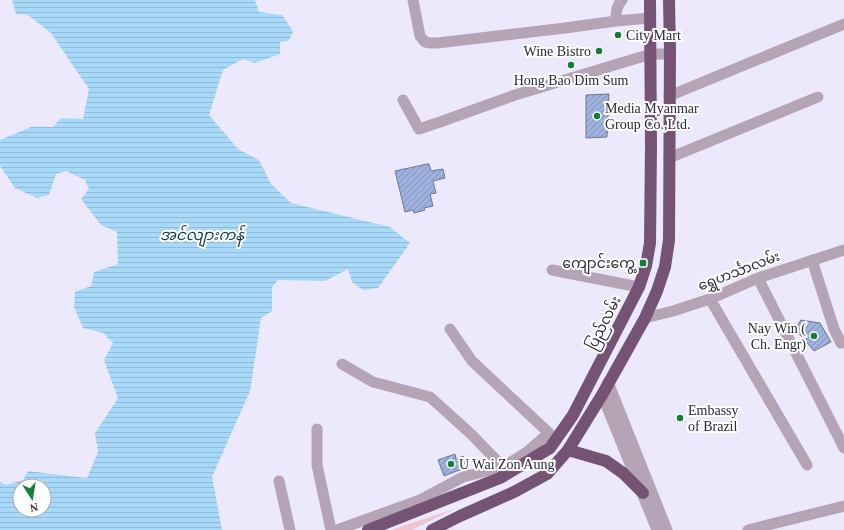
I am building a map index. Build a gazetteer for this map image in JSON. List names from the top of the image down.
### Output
{
  "streets": {
    "highway": ["ပြည်လမ်း"],
    "street": ["ရွှေဟင်္သာလမ်း"]
  },
  "water": ["အင်လျားကန်"],
  "places": {
    "other": [
      "City Mart",
      "Wine Bistro",
      "Hong Bao Dim Sum",
      "Media Myanmar Group Co.,Ltd.",
      "Nay Win ( Ch. Engr)",
      "Embassy of Brazil",
      "U Wai Zon Aung"
    ],
    "transit": ["ကျောင်းကွေ့"]
  },
  "north": "bottom"
}
